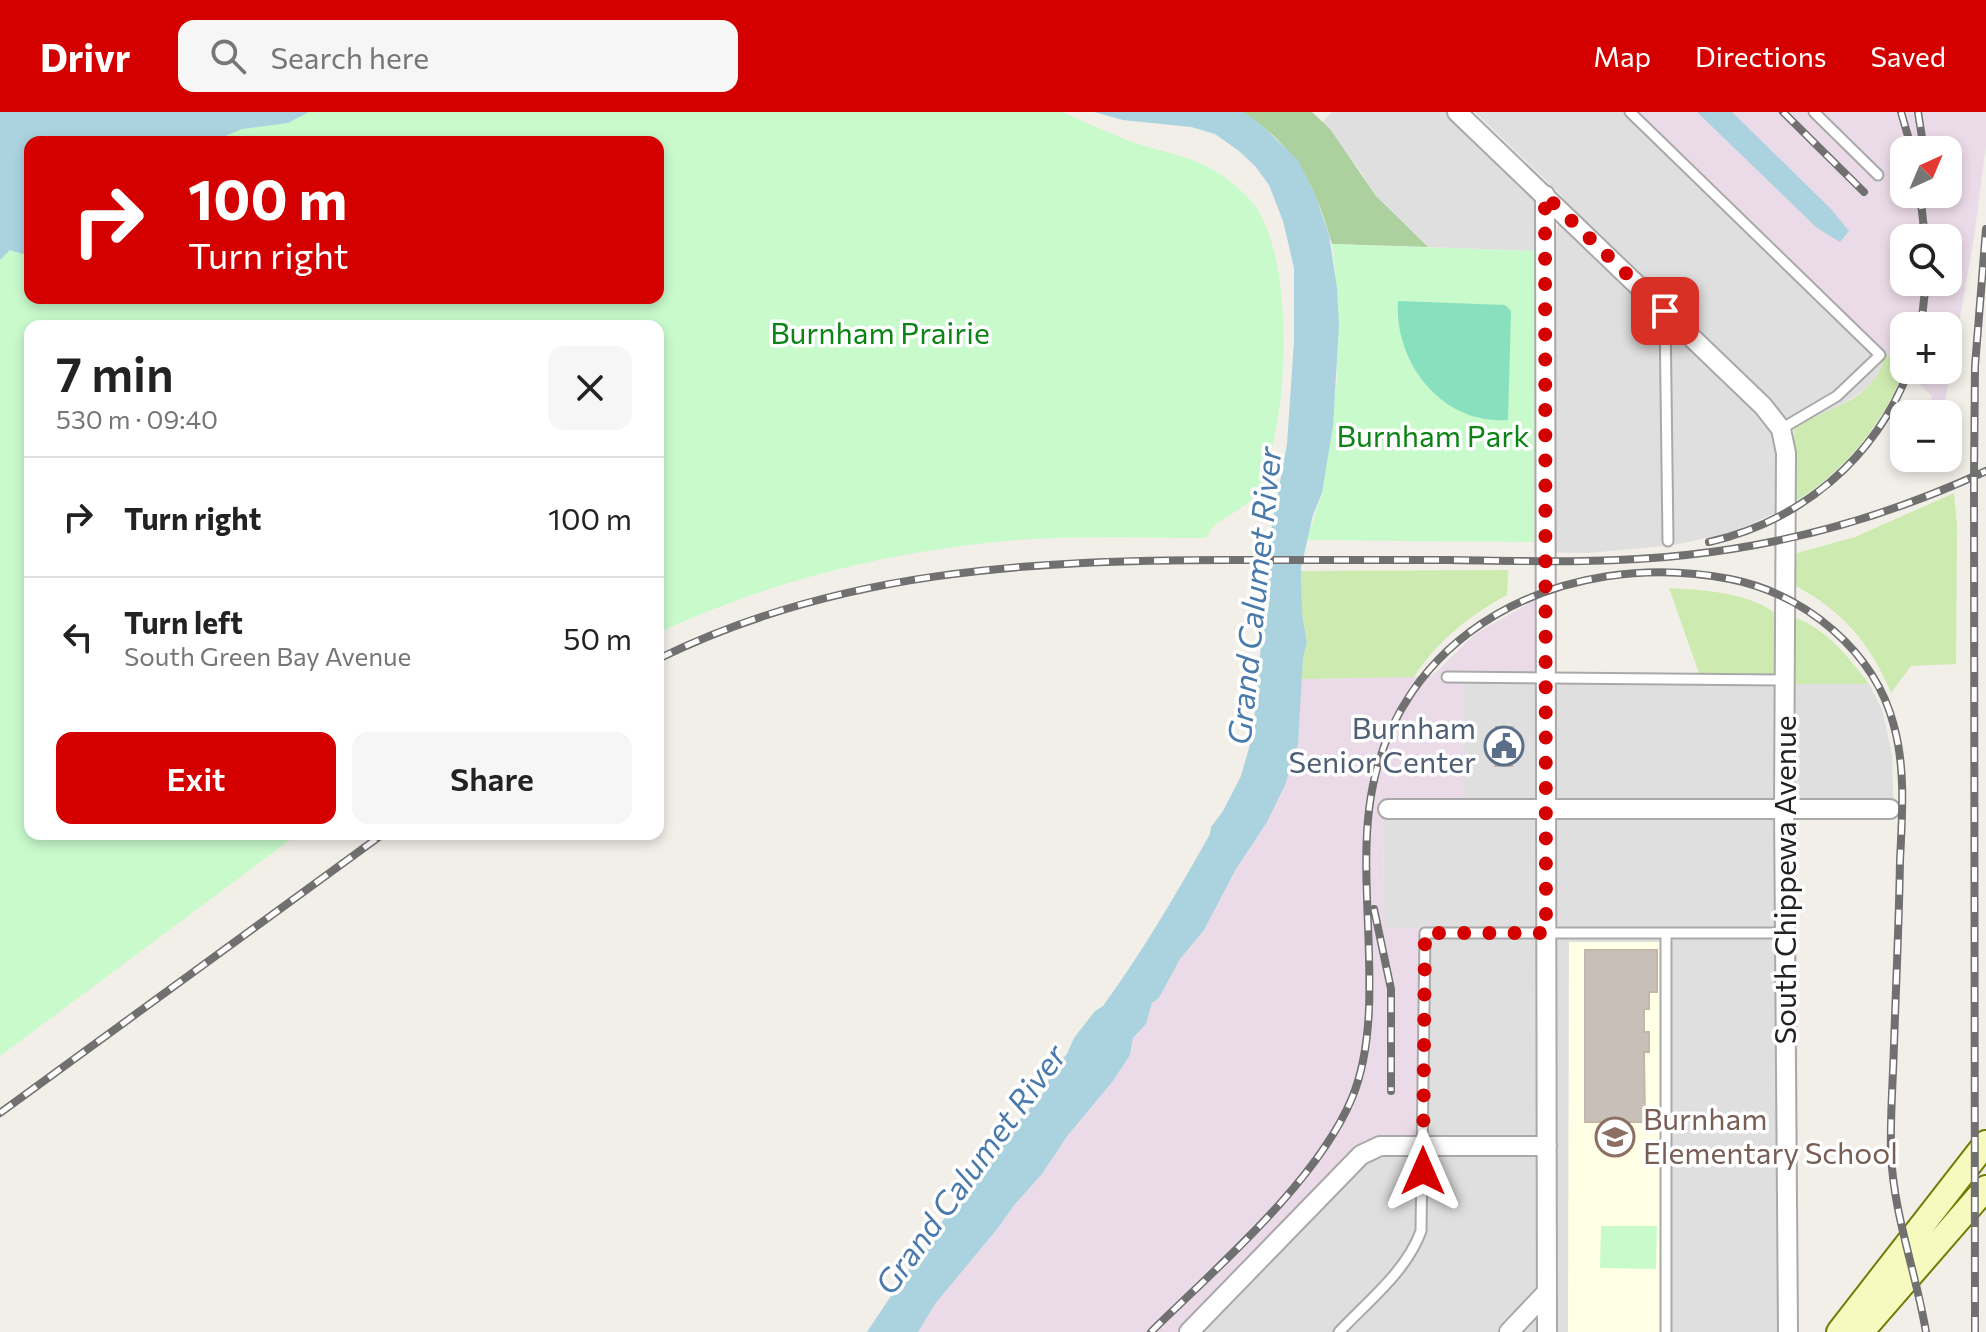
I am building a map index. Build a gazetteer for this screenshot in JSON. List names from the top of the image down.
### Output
{
  "streets": {
    "street": ["South Chippewa Avenue"]
  },
  "water": ["Grand Calumet River"],
  "parks": ["Burnham Prairie", "Burnham Park"],
  "places": {
    "public building": ["Burnham Senior Center"],
    "school or university": ["Burnham Elementary School"]
  },
  "north": "top right",
  "page": {
    "header": "Drivr",
    "search": "Search here",
    "nav": ["Map", "Directions", "Saved"],
    "map_buttons": ["+", "−"],
    "turn": ["100 m", "Turn right"],
    "heading": ["7 min", "530 m · 09:40"],
    "list": [
      {
        "name": "Turn right",
        "value": "100 m"
      },
      {
        "name": "Turn left",
        "note": "South Green Bay Avenue",
        "value": "50 m"
      }
    ],
    "buttons": ["Exit", "Share"]
  }
}
